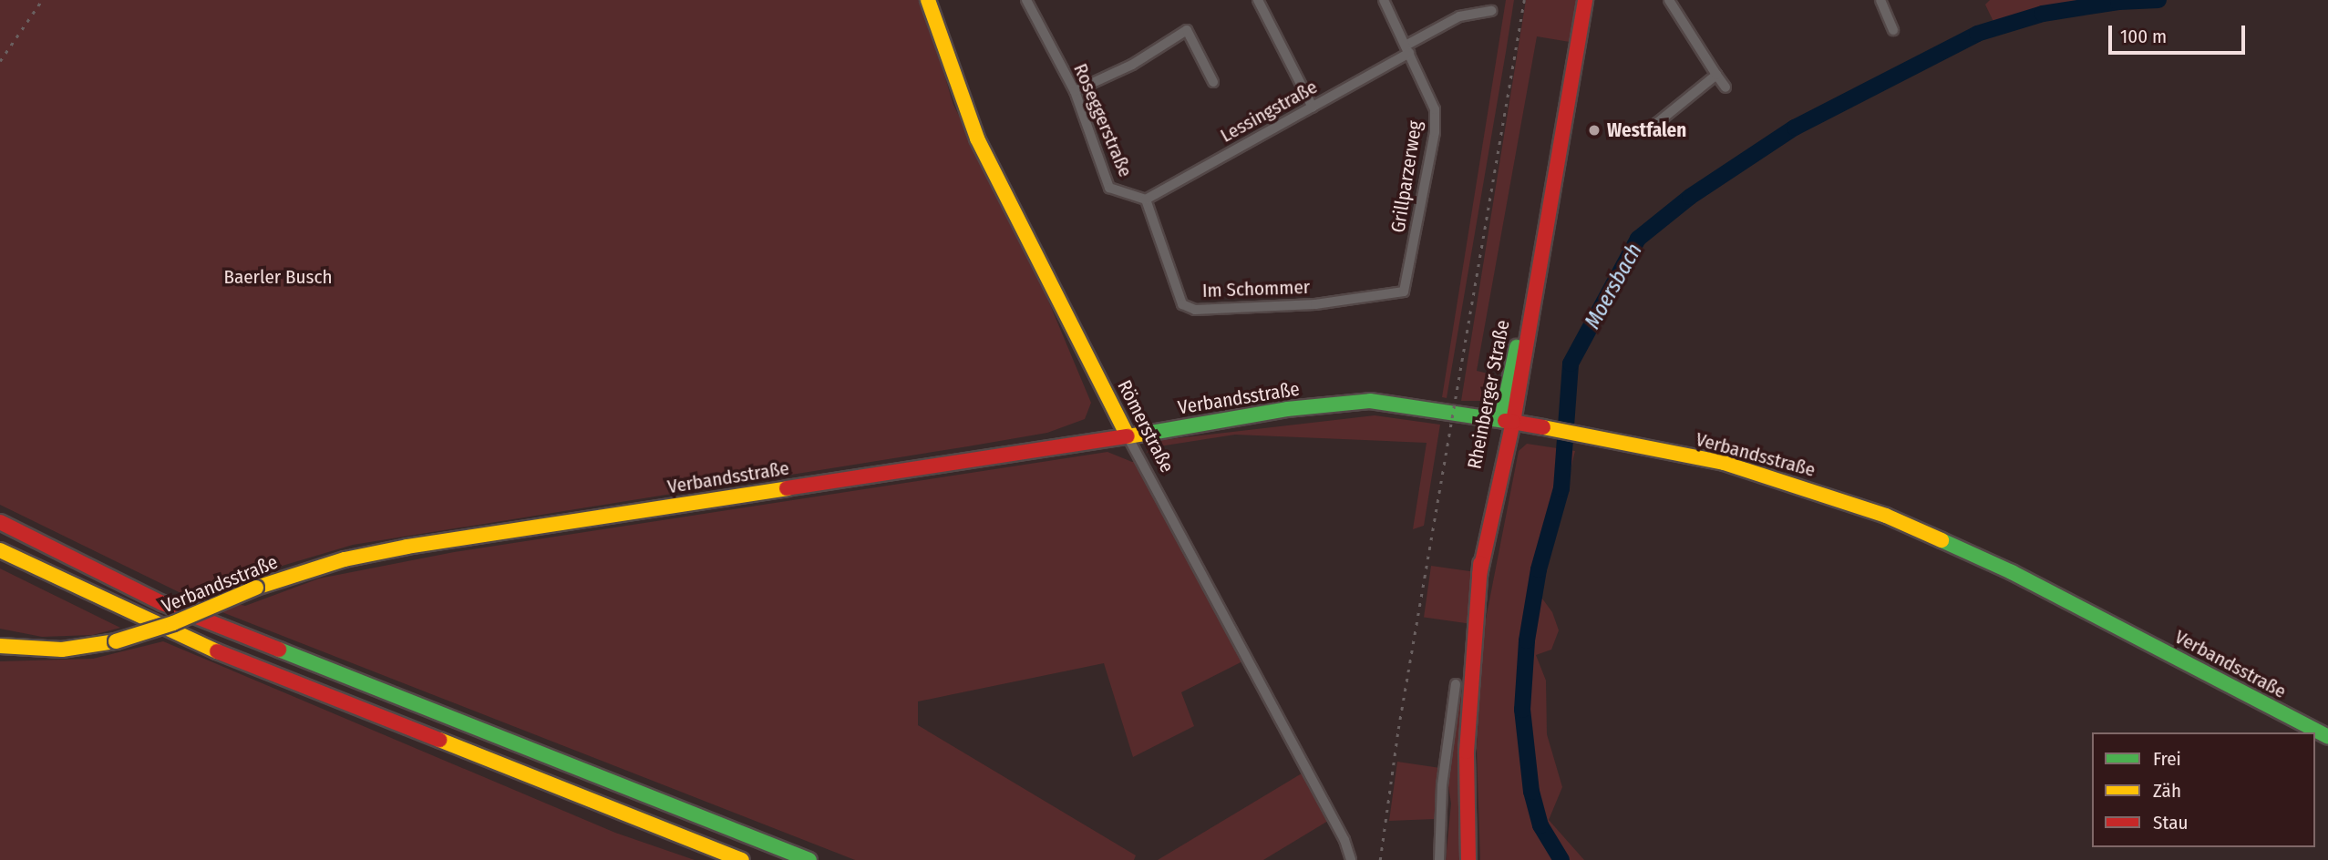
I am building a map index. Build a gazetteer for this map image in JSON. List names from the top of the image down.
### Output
{
  "streets": {
    "main road": ["Rheinberger Straße", "Verbandsstraße", "Römerstraße"],
    "street": [
      "Lessingstraße",
      "Roseggerstraße",
      "Grillparzerweg",
      "Im Schommer"
    ]
  },
  "crossings": [
    ["Lessingstraße", "Roseggerstraße"],
    ["Lessingstraße", "Grillparzerweg"],
    ["Lessingstraße", "Im Schommer"],
    ["Roseggerstraße", "Im Schommer"],
    ["Grillparzerweg", "Im Schommer"],
    ["Rheinberger Straße", "Verbandsstraße"],
    ["Verbandsstraße", "Römerstraße"]
  ],
  "water": ["Moersbach"],
  "parks": ["Baerler Busch"],
  "places": ["Westfalen"],
  "legend": ["Frei", "Zäh", "Stau"],
  "scale_bar": "100 m"
}
